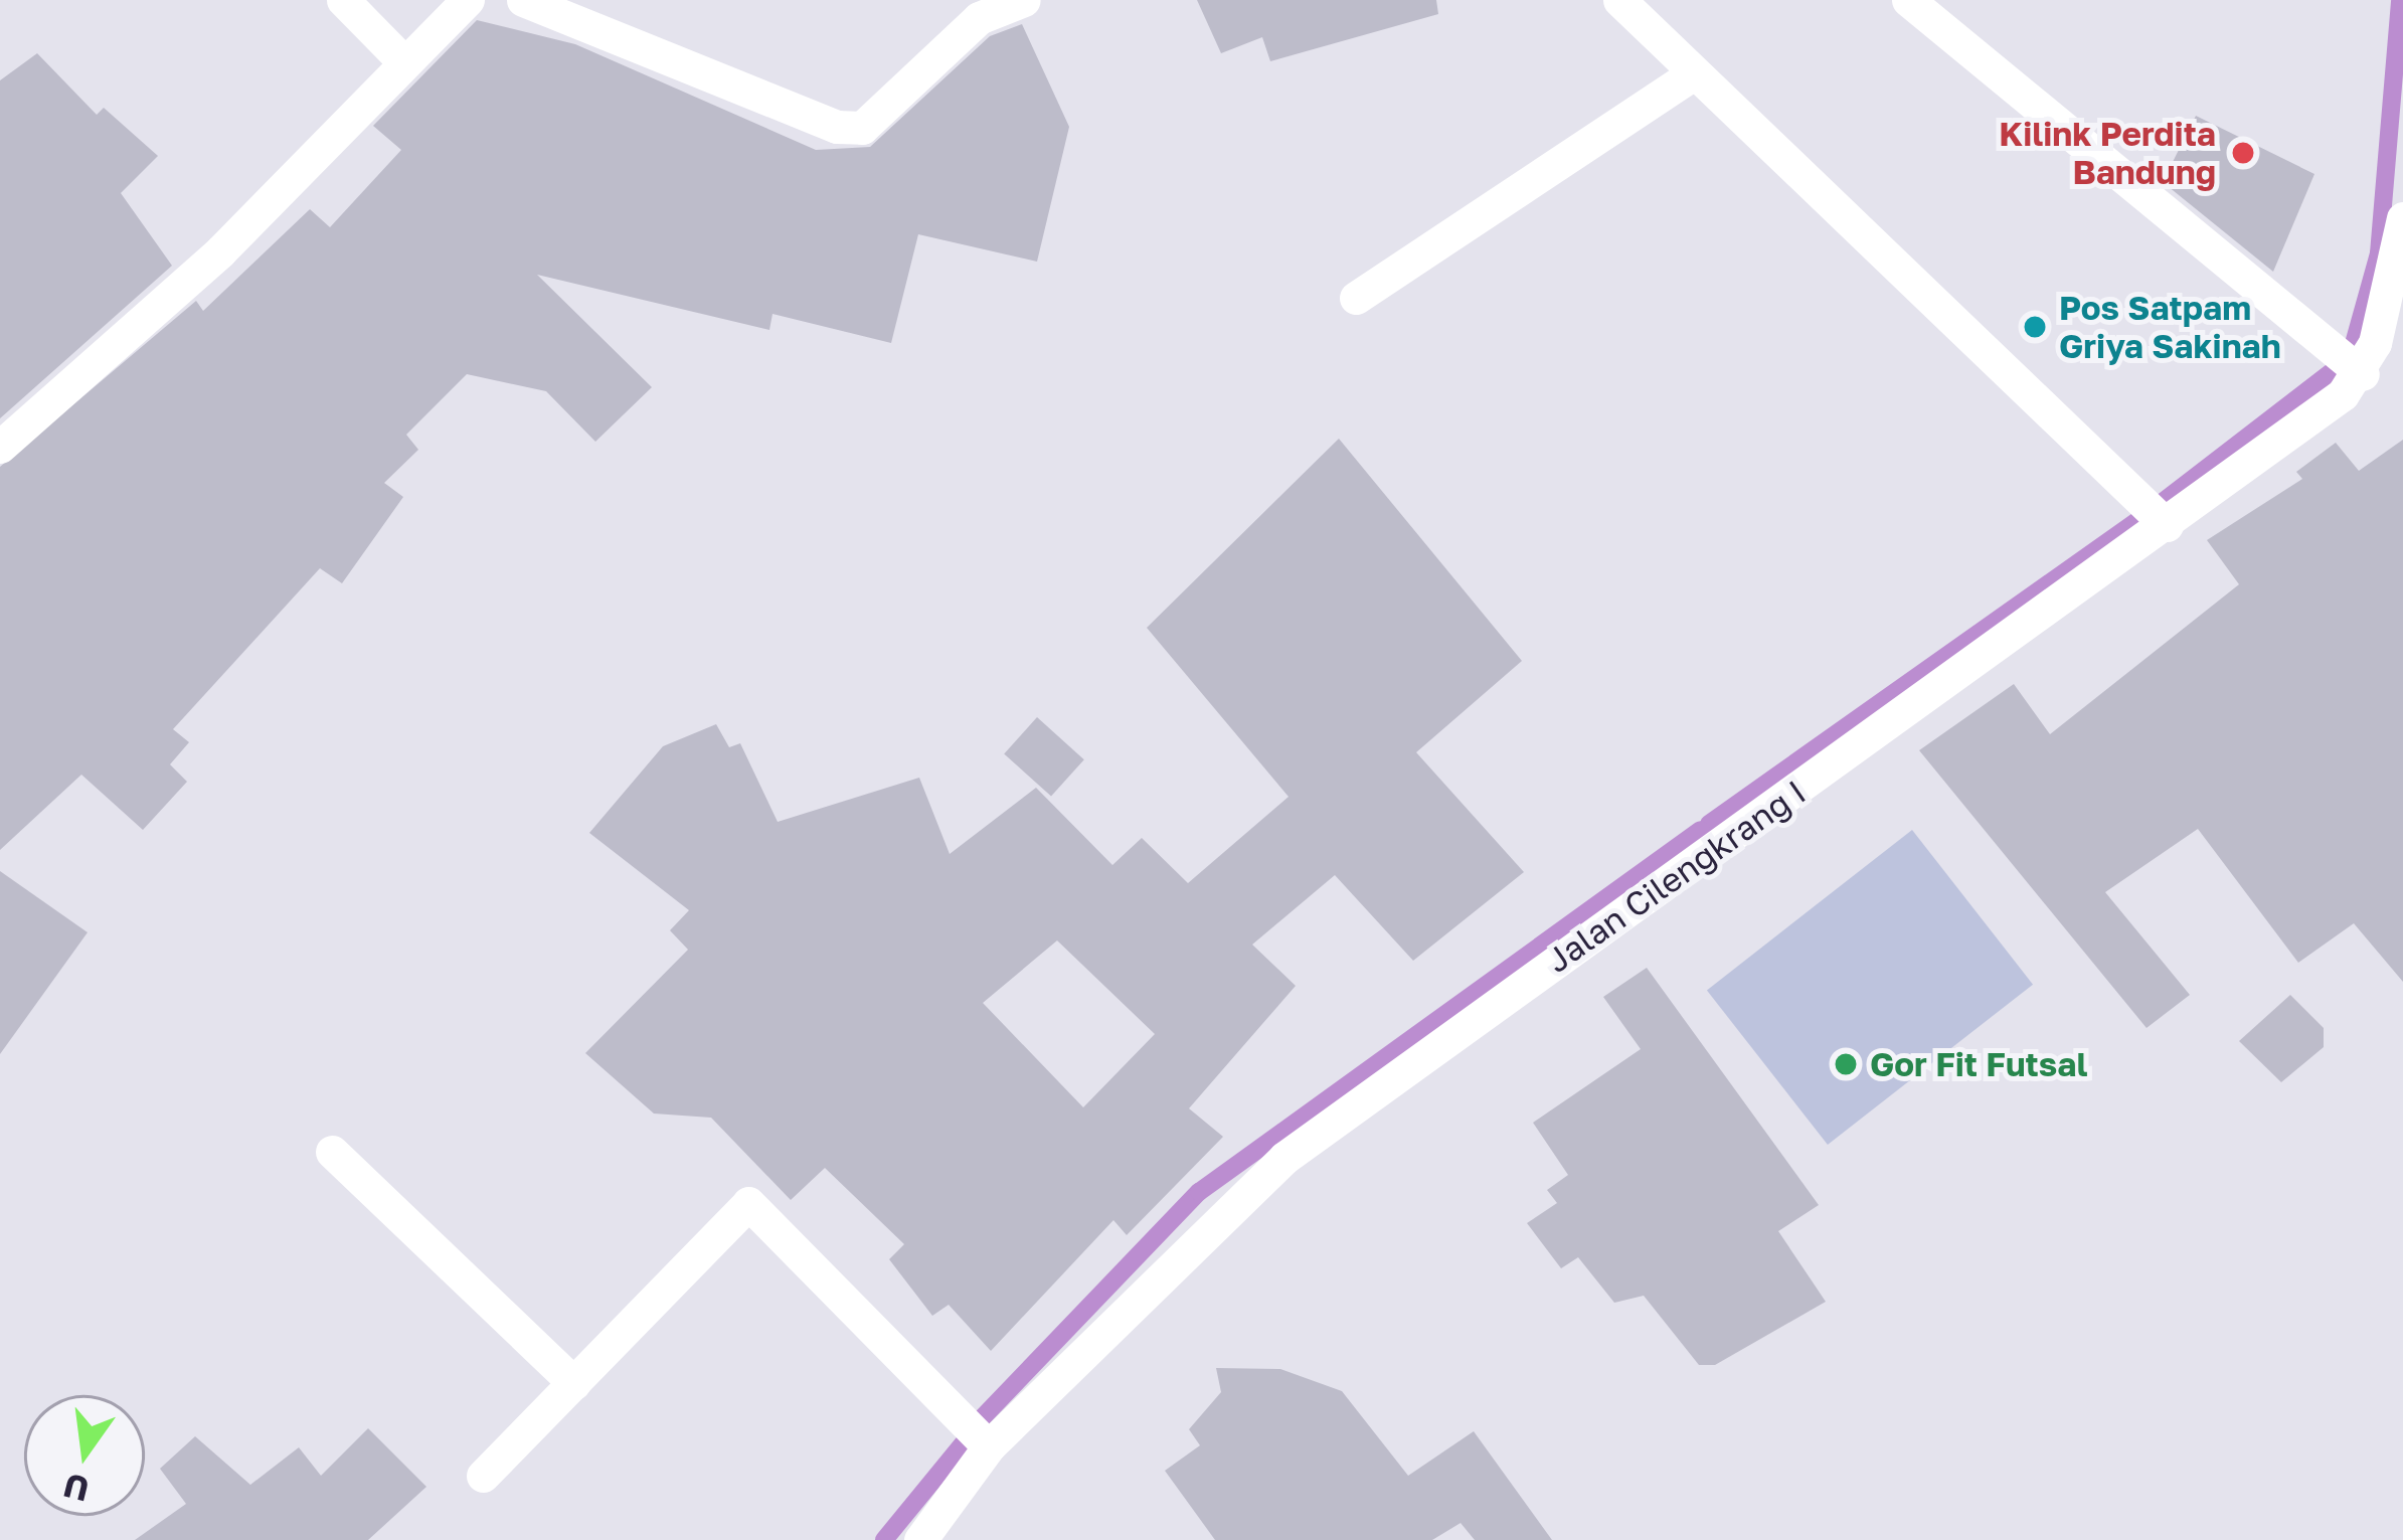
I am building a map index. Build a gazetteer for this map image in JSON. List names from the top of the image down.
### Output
{
  "streets": {
    "street": ["Jalan Cilengkrang I"]
  },
  "places": ["Kilink Perdita Bandung", "Pos Satpam Griya Sakinah", "Gor Fit Futsal"],
  "north": "bottom"
}
